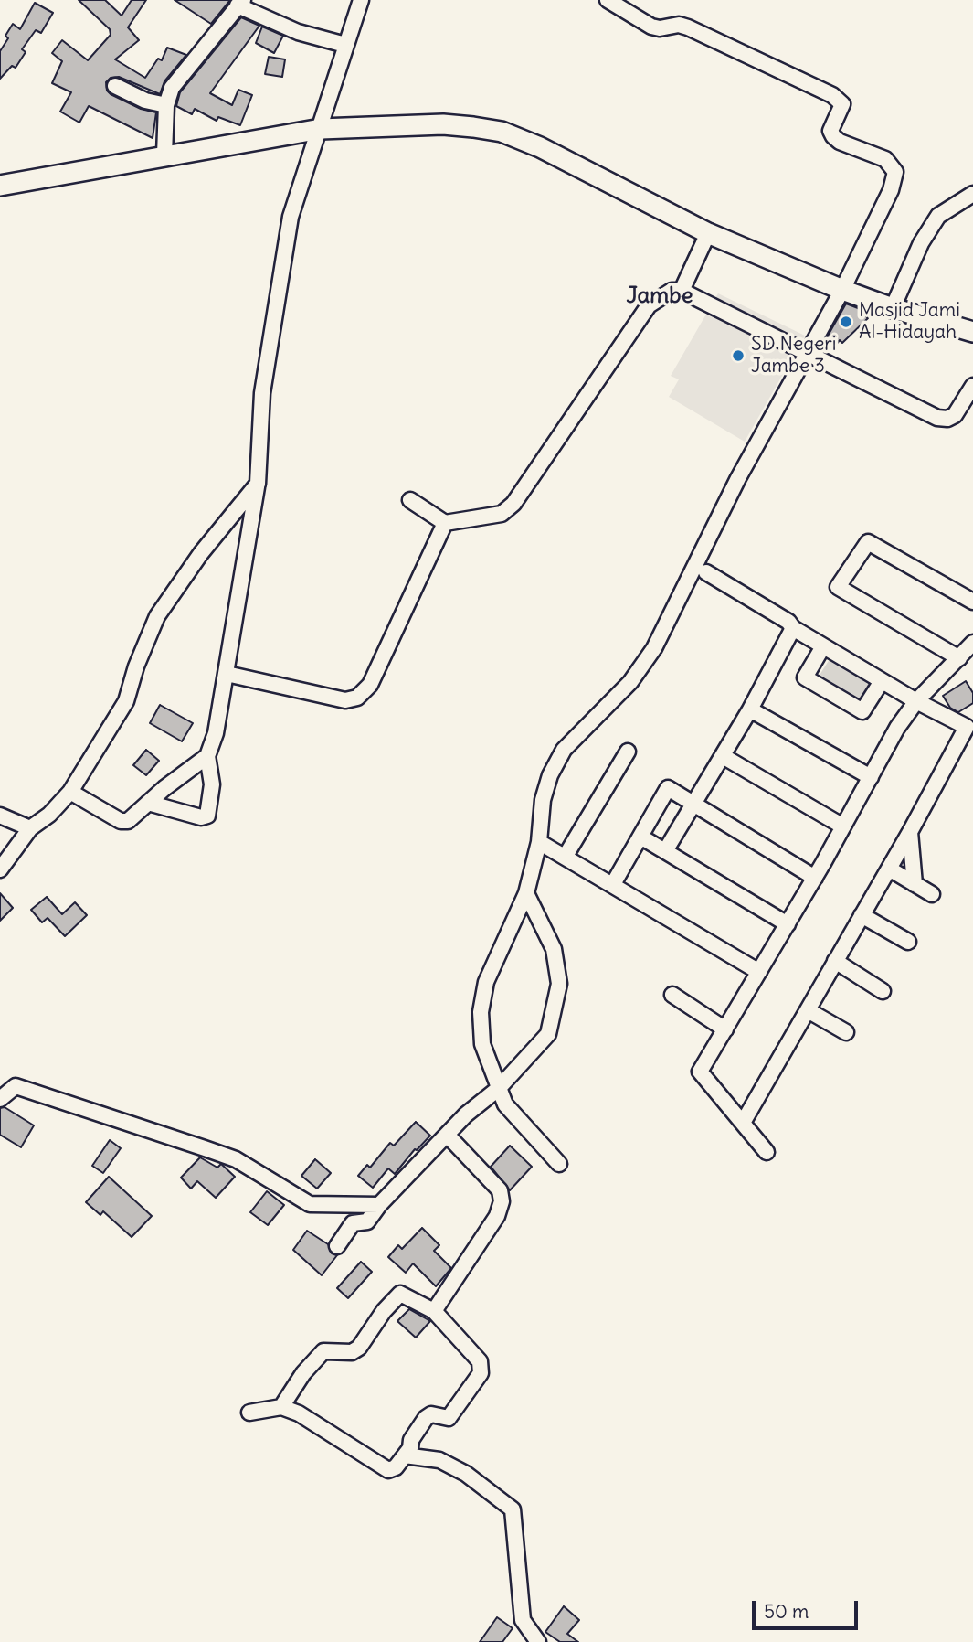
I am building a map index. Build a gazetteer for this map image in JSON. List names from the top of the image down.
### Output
{
  "districts": ["Jambe"],
  "places": ["Masjid Jami Al-Hidayah", "SD Negeri Jambe 3"],
  "scale_bar": "50 m"
}
